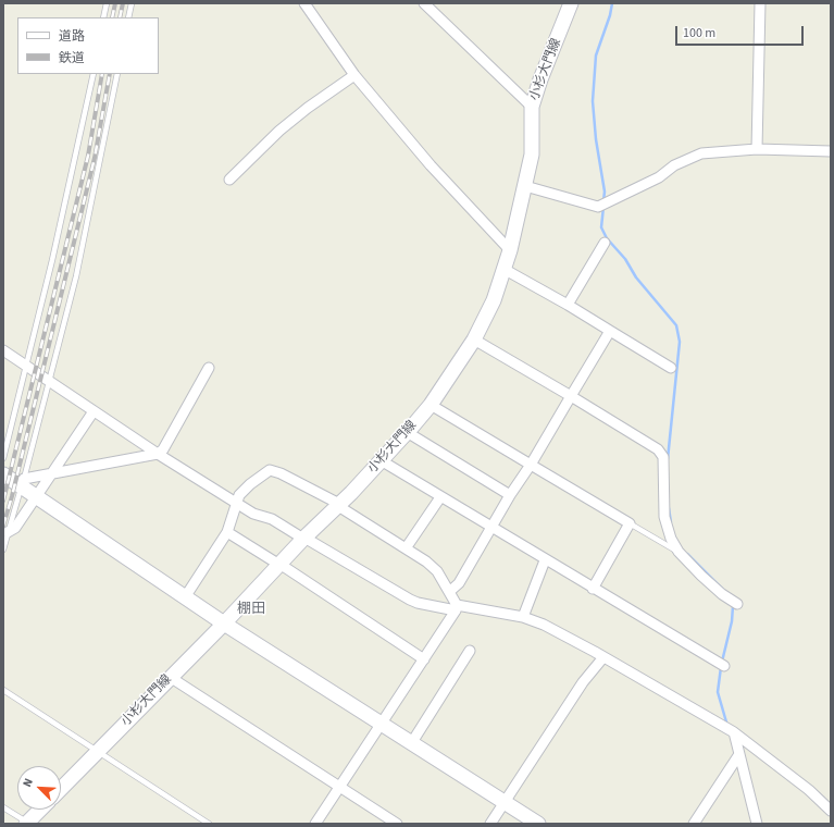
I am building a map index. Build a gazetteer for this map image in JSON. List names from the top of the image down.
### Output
{
  "streets": {
    "main road": ["小杉大門線"]
  },
  "districts": ["棚田"],
  "legend": ["道路", "鉄道"],
  "scale_bar": "100 m",
  "north": "top left"
}
